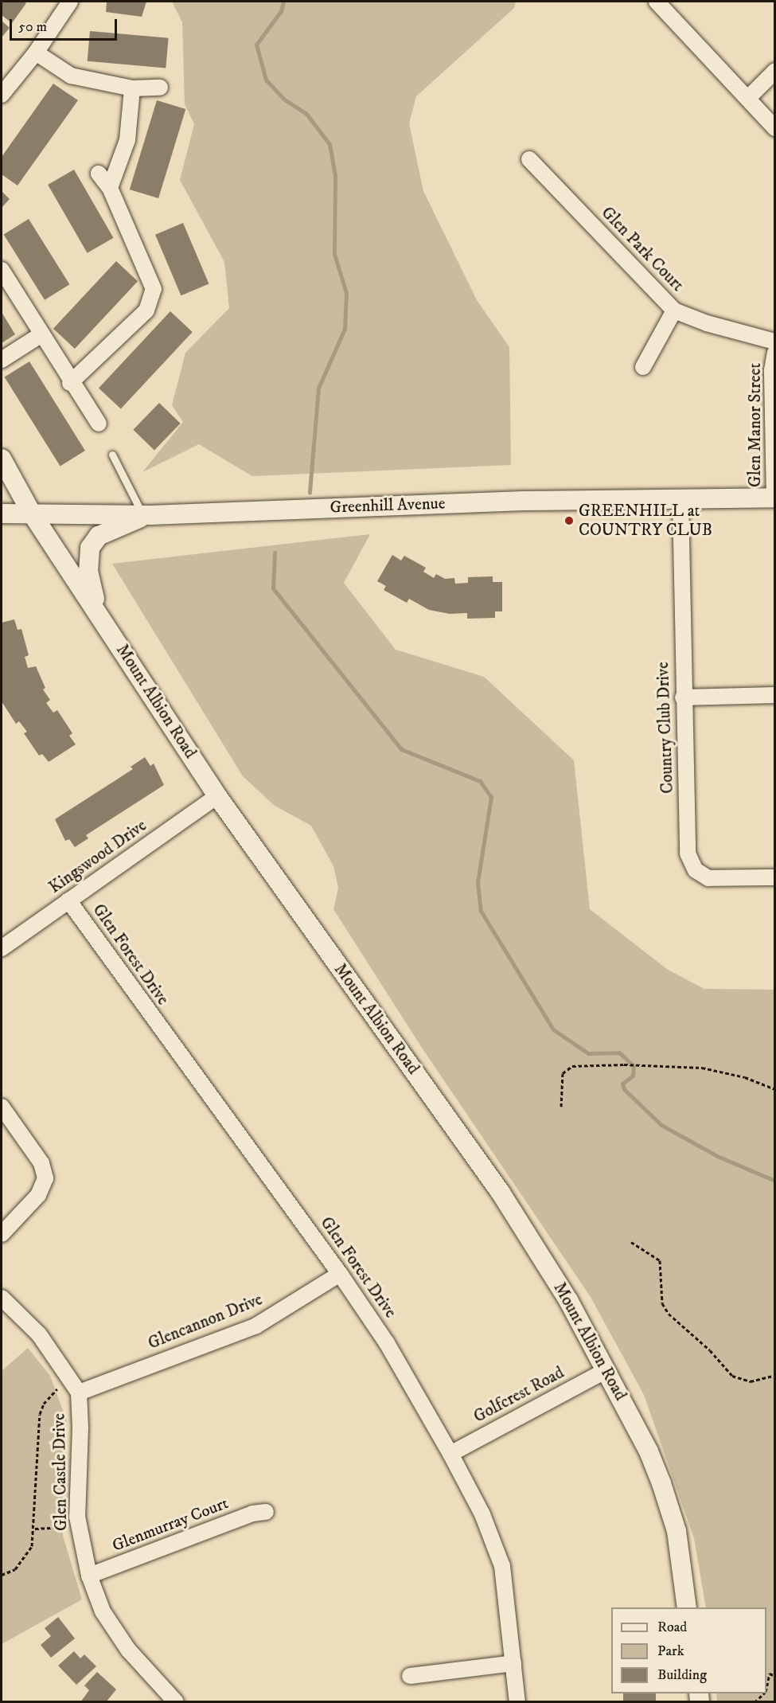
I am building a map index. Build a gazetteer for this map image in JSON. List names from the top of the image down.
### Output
{
  "streets": {
    "street": [
      "Glen Park Court",
      "Glen Manor Street",
      "Greenhill Avenue",
      "Mount Albion Road",
      "Country Club Drive",
      "Kingswood Drive",
      "Glen Forest Drive",
      "Glencannon Drive",
      "Golfcrest Road",
      "Glen Castle Drive",
      "Glenmurray Court"
    ]
  },
  "crossings": [
    ["Glen Manor Street", "Greenhill Avenue"],
    ["Greenhill Avenue", "Mount Albion Road"],
    ["Greenhill Avenue", "Country Club Drive"],
    ["Mount Albion Road", "Kingswood Drive"],
    ["Mount Albion Road", "Golfcrest Road"],
    ["Kingswood Drive", "Glen Forest Drive"],
    ["Glen Forest Drive", "Glencannon Drive"],
    ["Glen Forest Drive", "Golfcrest Road"],
    ["Glencannon Drive", "Glen Castle Drive"],
    ["Glen Castle Drive", "Glenmurray Court"]
  ],
  "places": ["GREENHILL at COUNTRY CLUB"],
  "legend": ["Road", "Park", "Building"],
  "scale_bar": "50 m"
}
